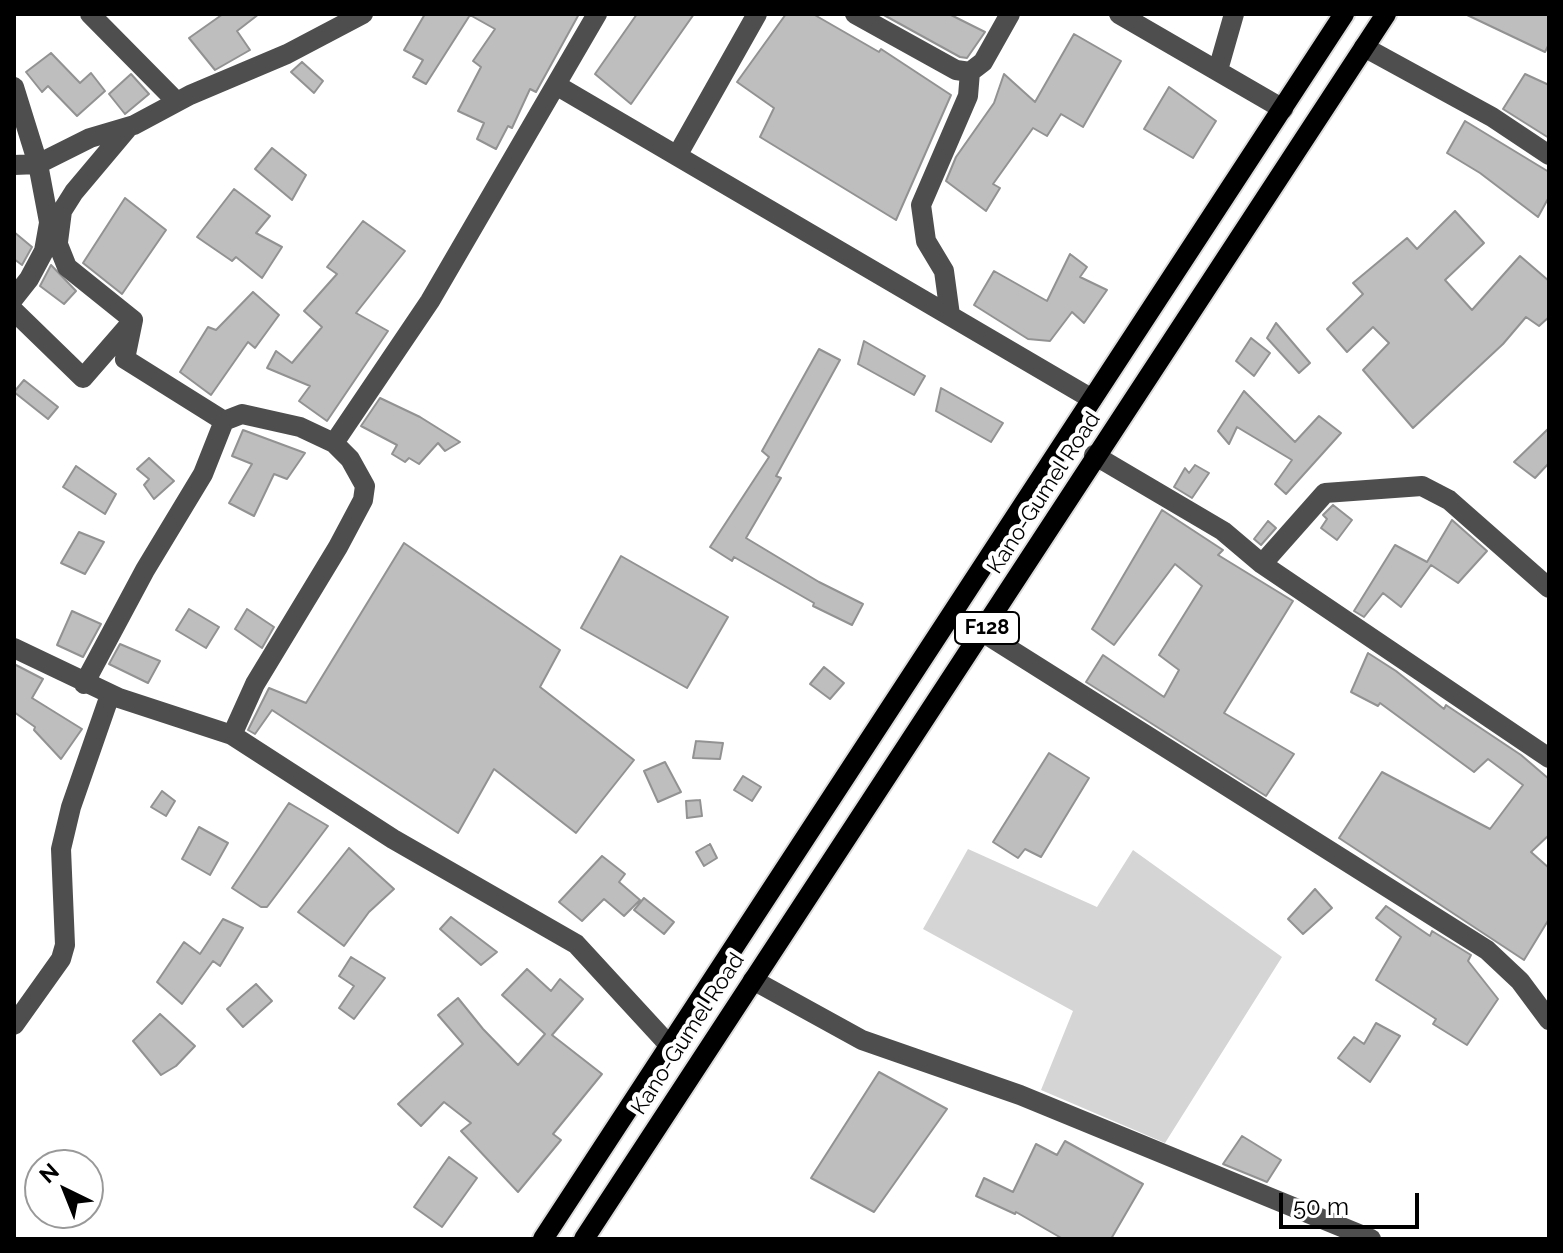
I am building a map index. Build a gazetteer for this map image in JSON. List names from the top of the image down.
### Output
{
  "streets": {
    "main road": ["Kano-Gumel Road", "F128"]
  },
  "scale_bar": "50 m",
  "north": "top left"
}
